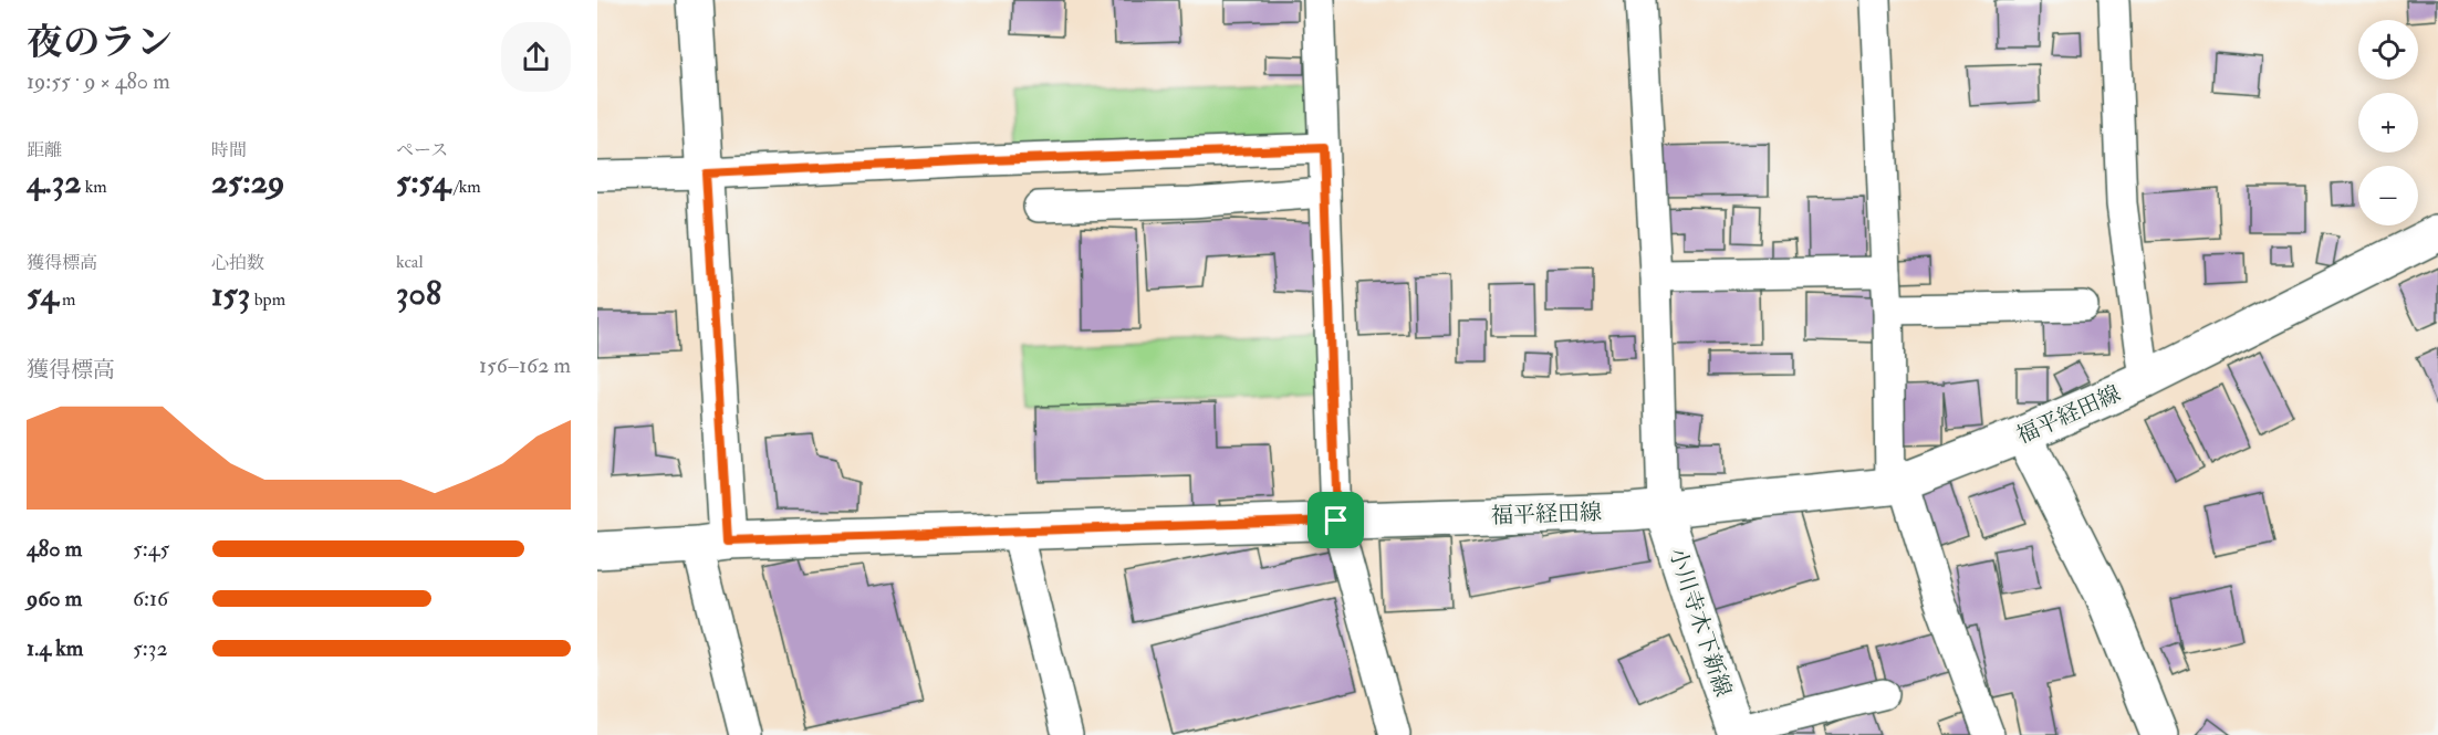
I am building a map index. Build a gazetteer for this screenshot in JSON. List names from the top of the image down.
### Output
{
  "streets": {
    "main road": ["福平経田線", "小川寺木下新線"]
  },
  "crossings": [
    ["福平経田線", "小川寺木下新線"]
  ],
  "page": {
    "heading": ["夜のラン", "19:55 · 9 × 480 m"],
    "map_buttons": ["+", "−"],
    "stats": [
      ["距離", "4.32 km"],
      ["時間", "25:29"],
      ["ペース", "5:54 /km"],
      ["獲得標高", "54 m"],
      ["心拍数", "153 bpm"],
      ["kcal", "308"]
    ],
    "chart": ["獲得標高", "156–162 m"],
    "list": [
      {
        "name": "480 m",
        "note": "5:45"
      },
      {
        "name": "960 m",
        "note": "6:16"
      },
      {
        "name": "1.4 km",
        "note": "5:32"
      }
    ]
  }
}
